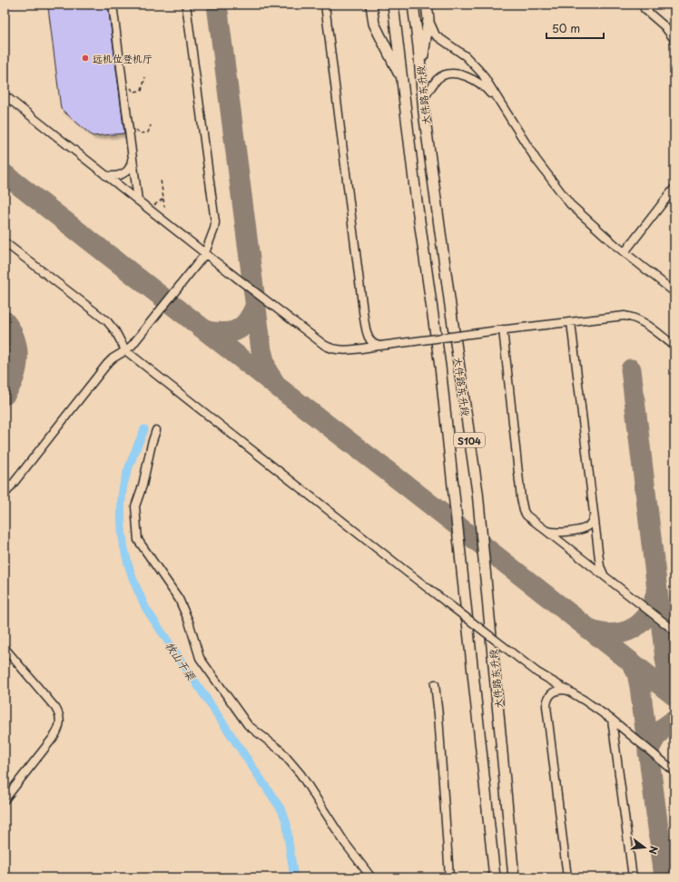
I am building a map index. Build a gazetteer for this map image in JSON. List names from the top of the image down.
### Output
{
  "streets": {
    "main road": ["大件路东升段", "S104"]
  },
  "water": ["牧山干渠"],
  "places": ["远机位登机厅"],
  "scale_bar": "50 m",
  "north": "right"
}
